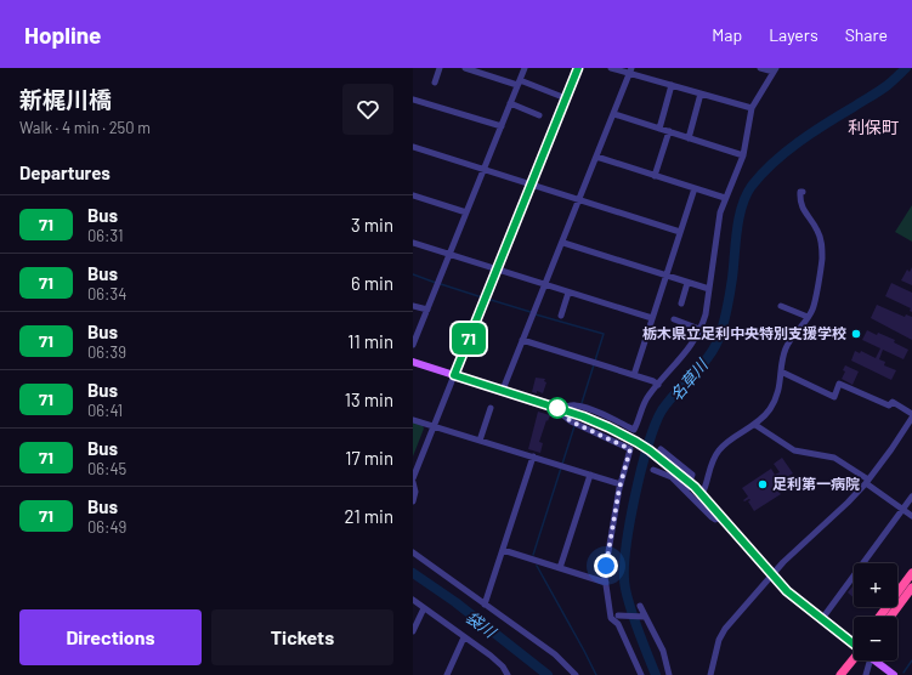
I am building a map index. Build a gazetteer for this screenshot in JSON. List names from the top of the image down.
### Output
{
  "districts": ["利保町"],
  "water": ["名草川", "袋川"],
  "places": ["栃木県立足利中央特別支援学校", "足利第一病院"],
  "lines": ["bus line 71"],
  "page": {
    "header": "Hopline",
    "nav": ["Map", "Layers", "Share"],
    "heading": [
      ["新梶川橋", "Walk · 4 min · 250 m"],
      "Departures"
    ],
    "on_map": "71",
    "list": [
      {
        "mark": "71",
        "name": "Bus",
        "note": "06:31",
        "value": "3 min"
      },
      {
        "mark": "71",
        "name": "Bus",
        "note": "06:34",
        "value": "6 min"
      },
      {
        "mark": "71",
        "name": "Bus",
        "note": "06:39",
        "value": "11 min"
      },
      {
        "mark": "71",
        "name": "Bus",
        "note": "06:41",
        "value": "13 min"
      },
      {
        "mark": "71",
        "name": "Bus",
        "note": "06:45",
        "value": "17 min"
      },
      {
        "mark": "71",
        "name": "Bus",
        "note": "06:49",
        "value": "21 min"
      }
    ],
    "map_buttons": ["+", "−"],
    "buttons": ["Directions", "Tickets"]
  }
}
